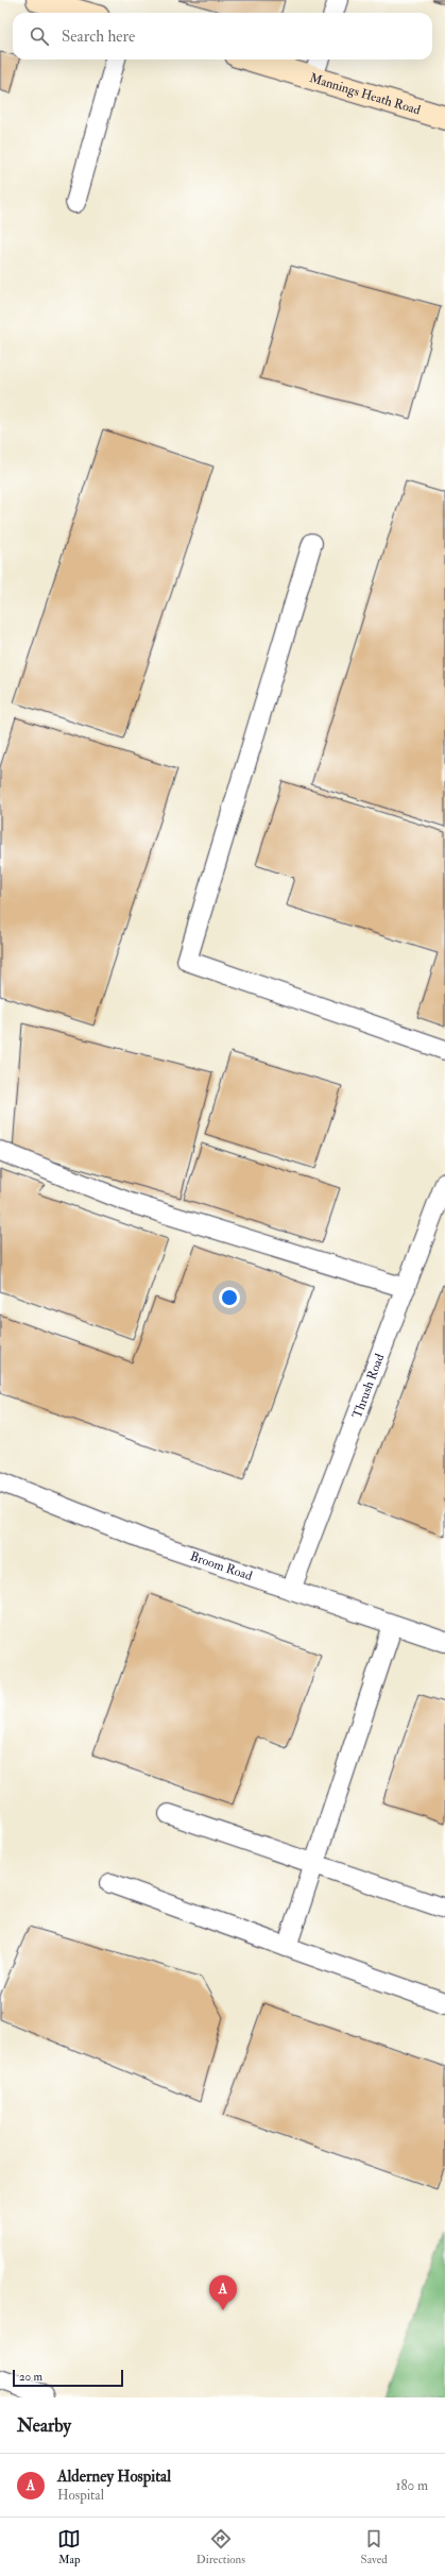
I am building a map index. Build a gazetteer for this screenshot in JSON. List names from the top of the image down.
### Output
{
  "streets": {
    "street": ["Mannings Heath Road"],
    "lane": ["Thrush Road", "Broom Road"]
  },
  "crossings": [
    ["Thrush Road", "Broom Road"]
  ],
  "scale_bar": "20 m",
  "page": {
    "search": "Search here",
    "pins": "A",
    "scale": "20 m",
    "heading": "Nearby",
    "list": [
      {
        "mark": "A",
        "name": "Alderney Hospital",
        "note": "Hospital",
        "value": "180 m"
      }
    ],
    "nav": ["Map", "Directions", "Saved"]
  }
}
